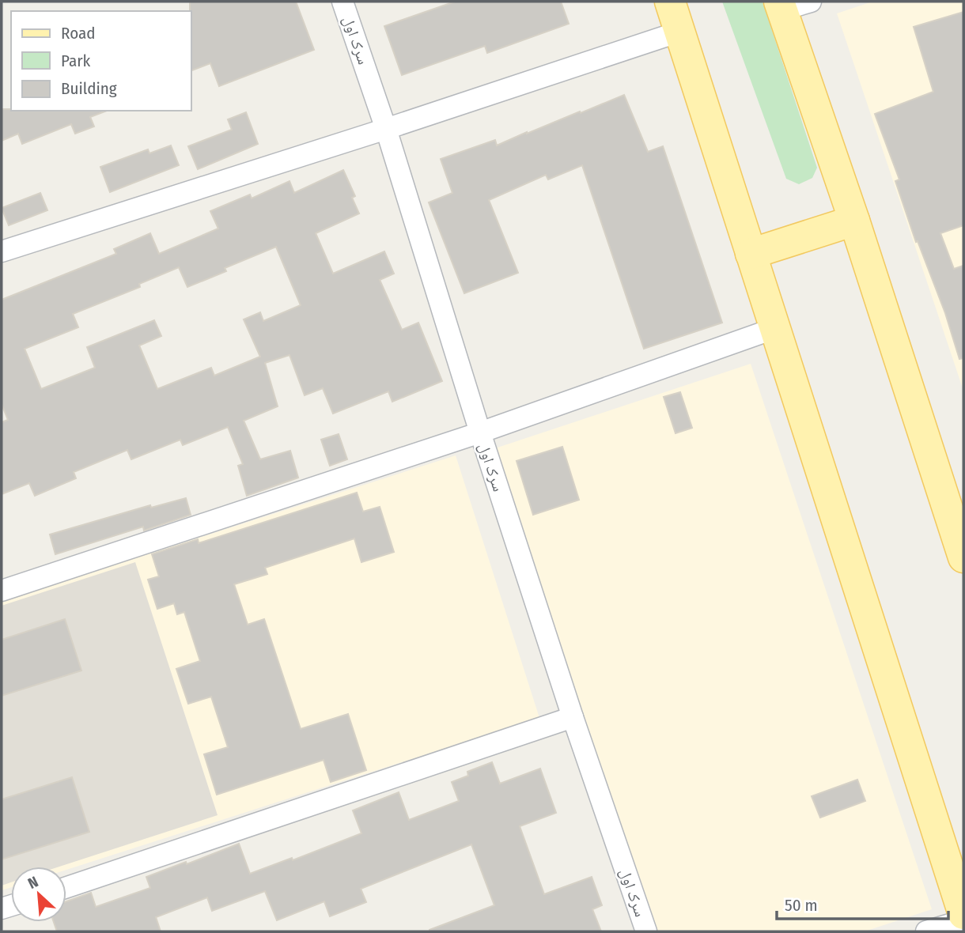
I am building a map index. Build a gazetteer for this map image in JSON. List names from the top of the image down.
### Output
{
  "streets": {
    "street": ["سرک‌ اول"]
  },
  "legend": ["Road", "Park", "Building"],
  "scale_bar": "50 m",
  "north": "top left"
}
